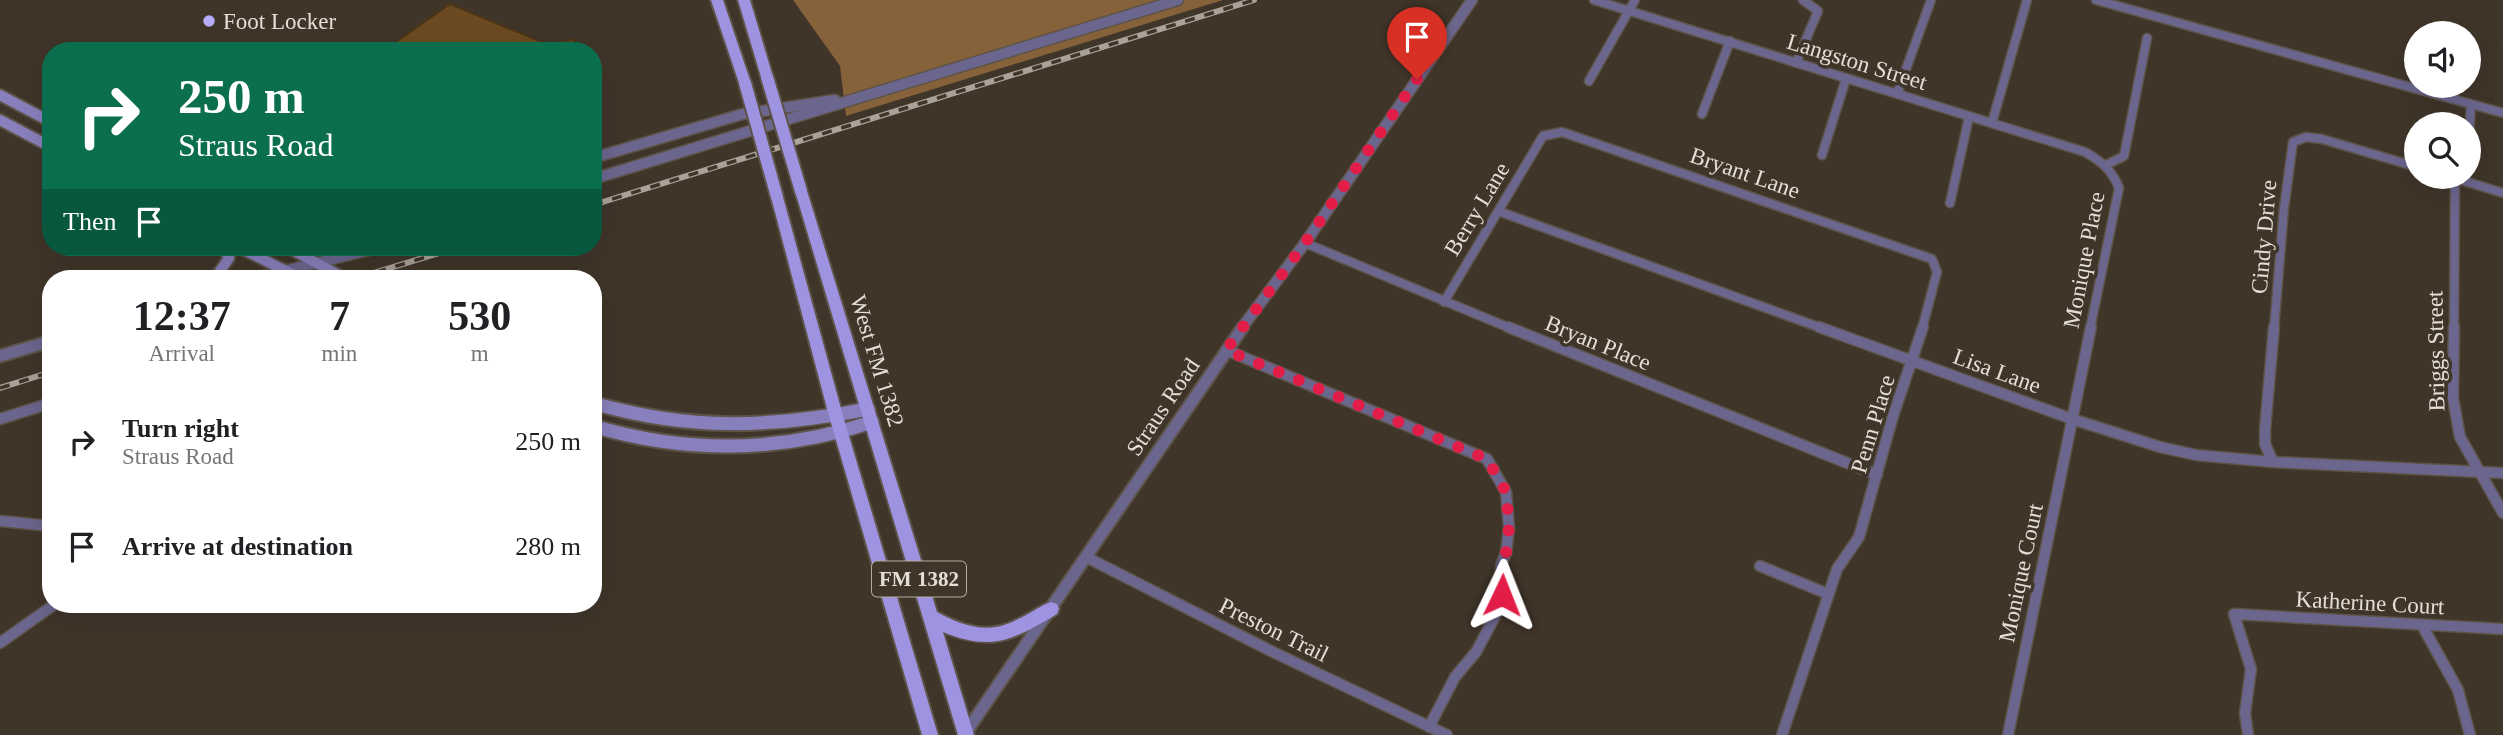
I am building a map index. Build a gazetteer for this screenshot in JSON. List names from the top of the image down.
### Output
{
  "streets": {
    "main road": ["West FM 1382", "FM 1382"],
    "street": [
      "Langston Street",
      "Bryant Lane",
      "Berry Lane",
      "Cindy Drive",
      "Monique Place",
      "Bryan Place",
      "Briggs Street",
      "Lisa Lane",
      "Straus Road",
      "Penn Place",
      "Monique Court",
      "Katherine Court",
      "Preston Trail"
    ]
  },
  "crossings": [
    ["Langston Street", "Monique Place"],
    ["Bryant Lane", "Berry Lane"],
    ["Bryant Lane", "Penn Place"],
    ["Berry Lane", "Bryan Place"],
    ["Berry Lane", "Lisa Lane"],
    ["Cindy Drive", "Lisa Lane"],
    ["Monique Place", "Lisa Lane"],
    ["Monique Place", "Monique Court"],
    ["Bryan Place", "Straus Road"],
    ["Bryan Place", "Penn Place"],
    ["Briggs Street", "Lisa Lane"],
    ["West FM 1382", "Straus Road"],
    ["Lisa Lane", "Penn Place"],
    ["Lisa Lane", "Monique Court"],
    ["Straus Road", "Preston Trail"]
  ],
  "places": ["Foot Locker"],
  "page": {
    "turn": ["250 m", "Straus Road"],
    "then": "Then",
    "eta": [
      "12:37",
      "Arrival",
      "7",
      "min",
      "530",
      "m"
    ],
    "list": [
      {
        "name": "Turn right",
        "note": "Straus Road",
        "value": "250 m"
      },
      {
        "name": "Arrive at destination",
        "value": "280 m"
      }
    ]
  }
}
